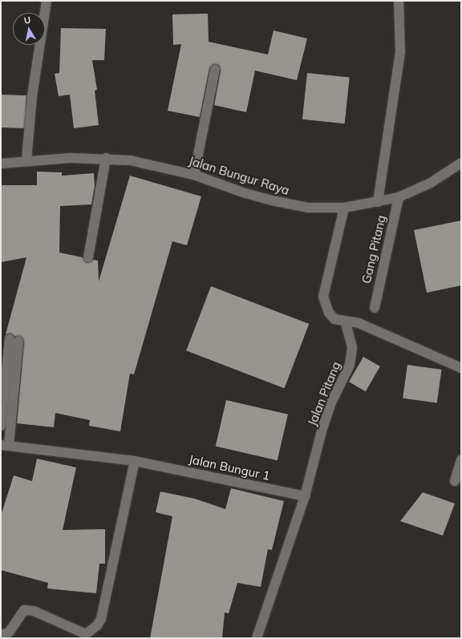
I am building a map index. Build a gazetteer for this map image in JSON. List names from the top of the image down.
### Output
{
  "streets": {
    "street": [
      "Jalan Bungur Raya",
      "Gang Pitang",
      "Jalan Pitang",
      "Jalan Bungur 1"
    ]
  },
  "crossings": [
    ["Jalan Bungur Raya", "Gang Pitang"],
    ["Jalan Pitang", "Jalan Bungur 1"]
  ],
  "north": "top"
}
